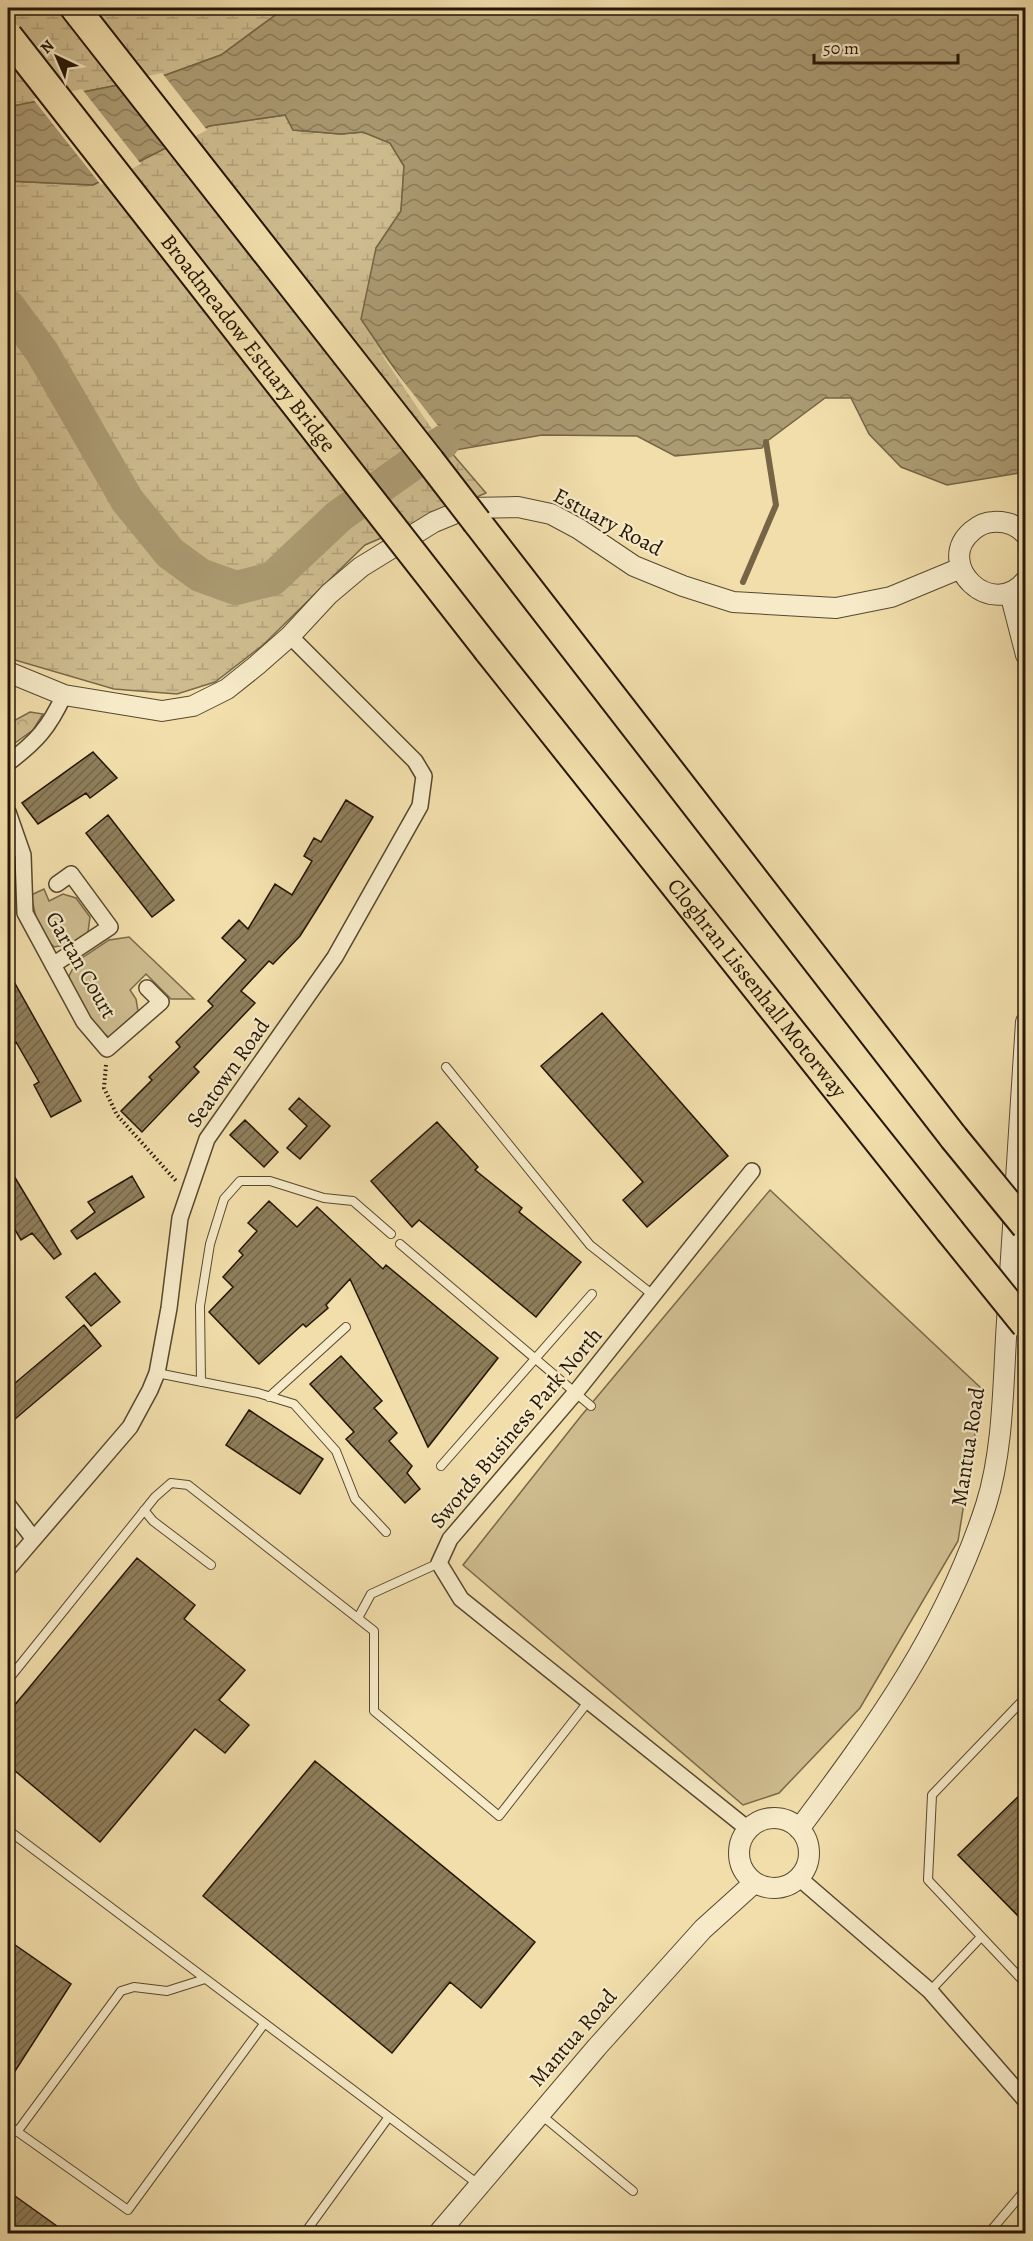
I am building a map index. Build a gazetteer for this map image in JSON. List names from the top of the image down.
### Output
{
  "streets": {
    "highway": ["Broadmeadow Estuary Bridge", "Cloghran Lissenhall Motorway"],
    "street": [
      "Estuary Road",
      "Gartan Court",
      "Seatown Road",
      "Swords Business Park North",
      "Mantua Road"
    ]
  },
  "crossings": [
    ["Broadmeadow Estuary Bridge", "Cloghran Lissenhall Motorway"],
    ["Estuary Road", "Seatown Road"],
    ["Swords Business Park North", "Mantua Road"]
  ],
  "scale_bar": "50 m",
  "north": "top left"
}
